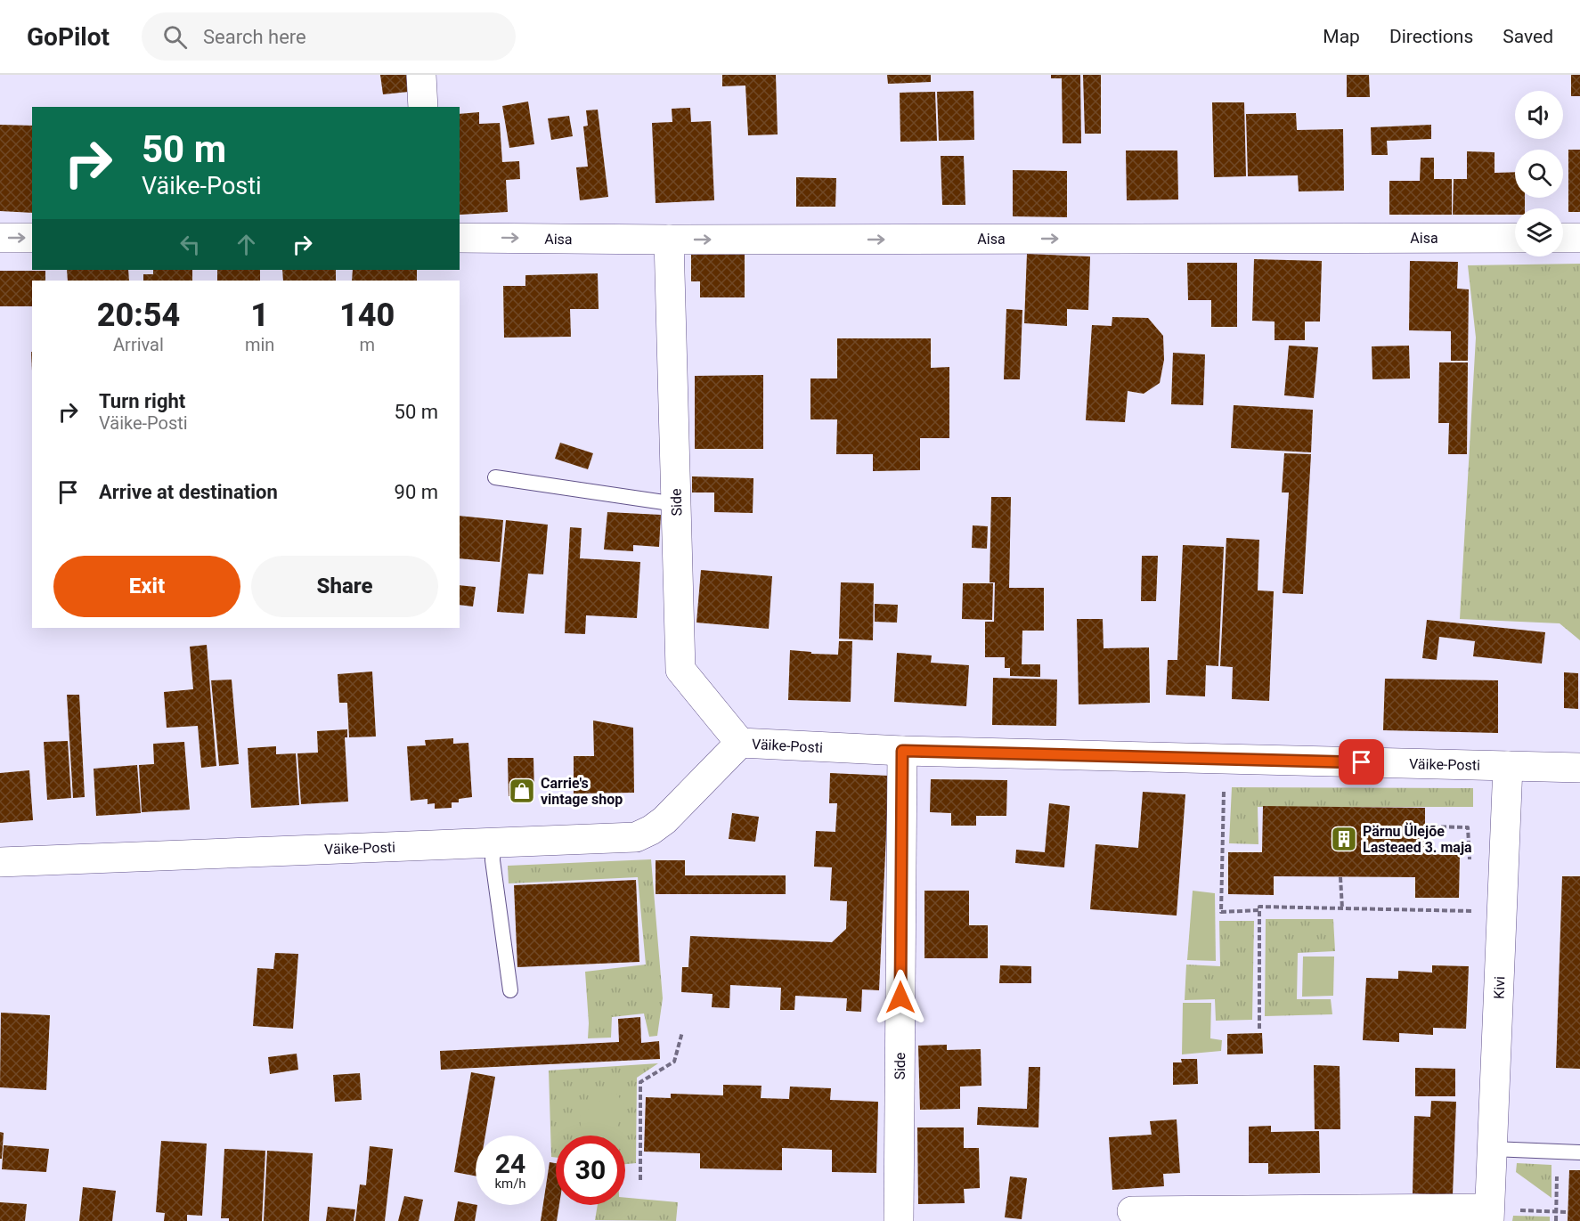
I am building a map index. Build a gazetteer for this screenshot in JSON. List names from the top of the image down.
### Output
{
  "streets": {
    "street": [
      "Aisa",
      "Side",
      "Väike-Posti",
      "Kivi"
    ]
  },
  "crossings": [
    ["Aisa", "Side"],
    ["Side", "Väike-Posti"],
    ["Väike-Posti", "Kivi"]
  ],
  "one_way": ["Aisa"],
  "places": {
    "shop": ["Carrie's vintage shop"],
    "building": ["Pärnu Ülejõe Lasteaed 3. maja"]
  },
  "page": {
    "header": "GoPilot",
    "search": "Search here",
    "nav": ["Map", "Directions", "Saved"],
    "turn": ["50 m", "Väike-Posti"],
    "eta": [
      "20:54",
      "Arrival",
      "1",
      "min",
      "140",
      "m"
    ],
    "list": [
      {
        "name": "Turn right",
        "note": "Väike-Posti",
        "value": "50 m"
      },
      {
        "name": "Arrive at destination",
        "value": "90 m"
      }
    ],
    "buttons": ["Exit", "Share"],
    "speed": "24 km/h",
    "limit": "30"
  }
}
